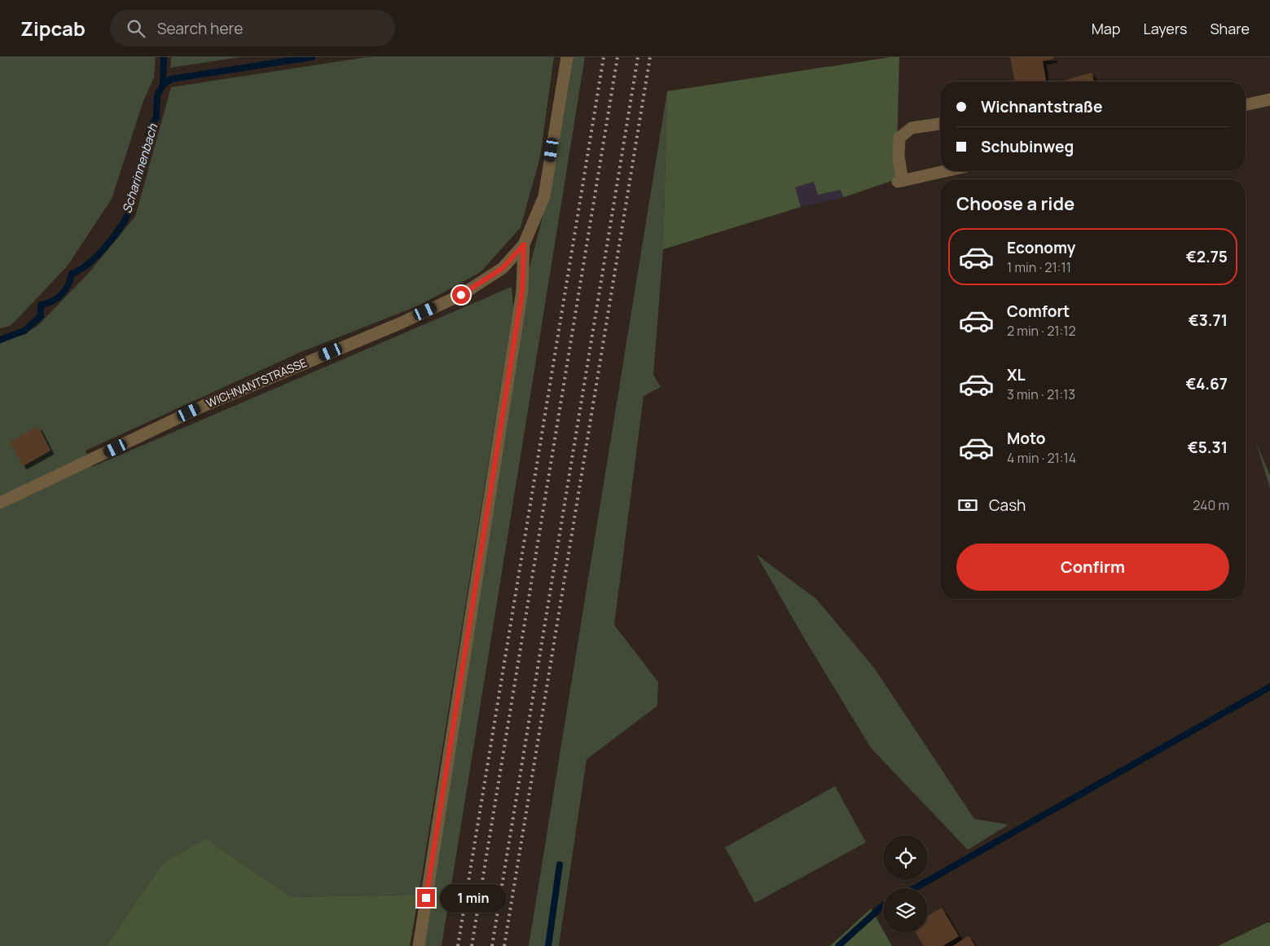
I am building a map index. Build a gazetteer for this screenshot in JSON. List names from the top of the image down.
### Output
{
  "streets": {
    "street": ["WICHNANTSTRASSE"]
  },
  "water": ["Scharinnenbach"],
  "page": {
    "header": "Zipcab",
    "search": "Search here",
    "nav": ["Map", "Layers", "Share"],
    "banner": ["Wichnantstraße", "Schubinweg"],
    "heading": "Choose a ride",
    "list": [
      {
        "name": "Economy",
        "note": "1 min · 21:11",
        "value": "€2.75"
      },
      {
        "name": "Comfort",
        "note": "2 min · 21:12",
        "value": "€3.71"
      },
      {
        "name": "XL",
        "note": "3 min · 21:13",
        "value": "€4.67"
      },
      {
        "name": "Moto",
        "note": "4 min · 21:14",
        "value": "€5.31"
      }
    ],
    "pay": ["Cash", "240 m"],
    "buttons": "Confirm",
    "bubble": "1 min"
  }
}
